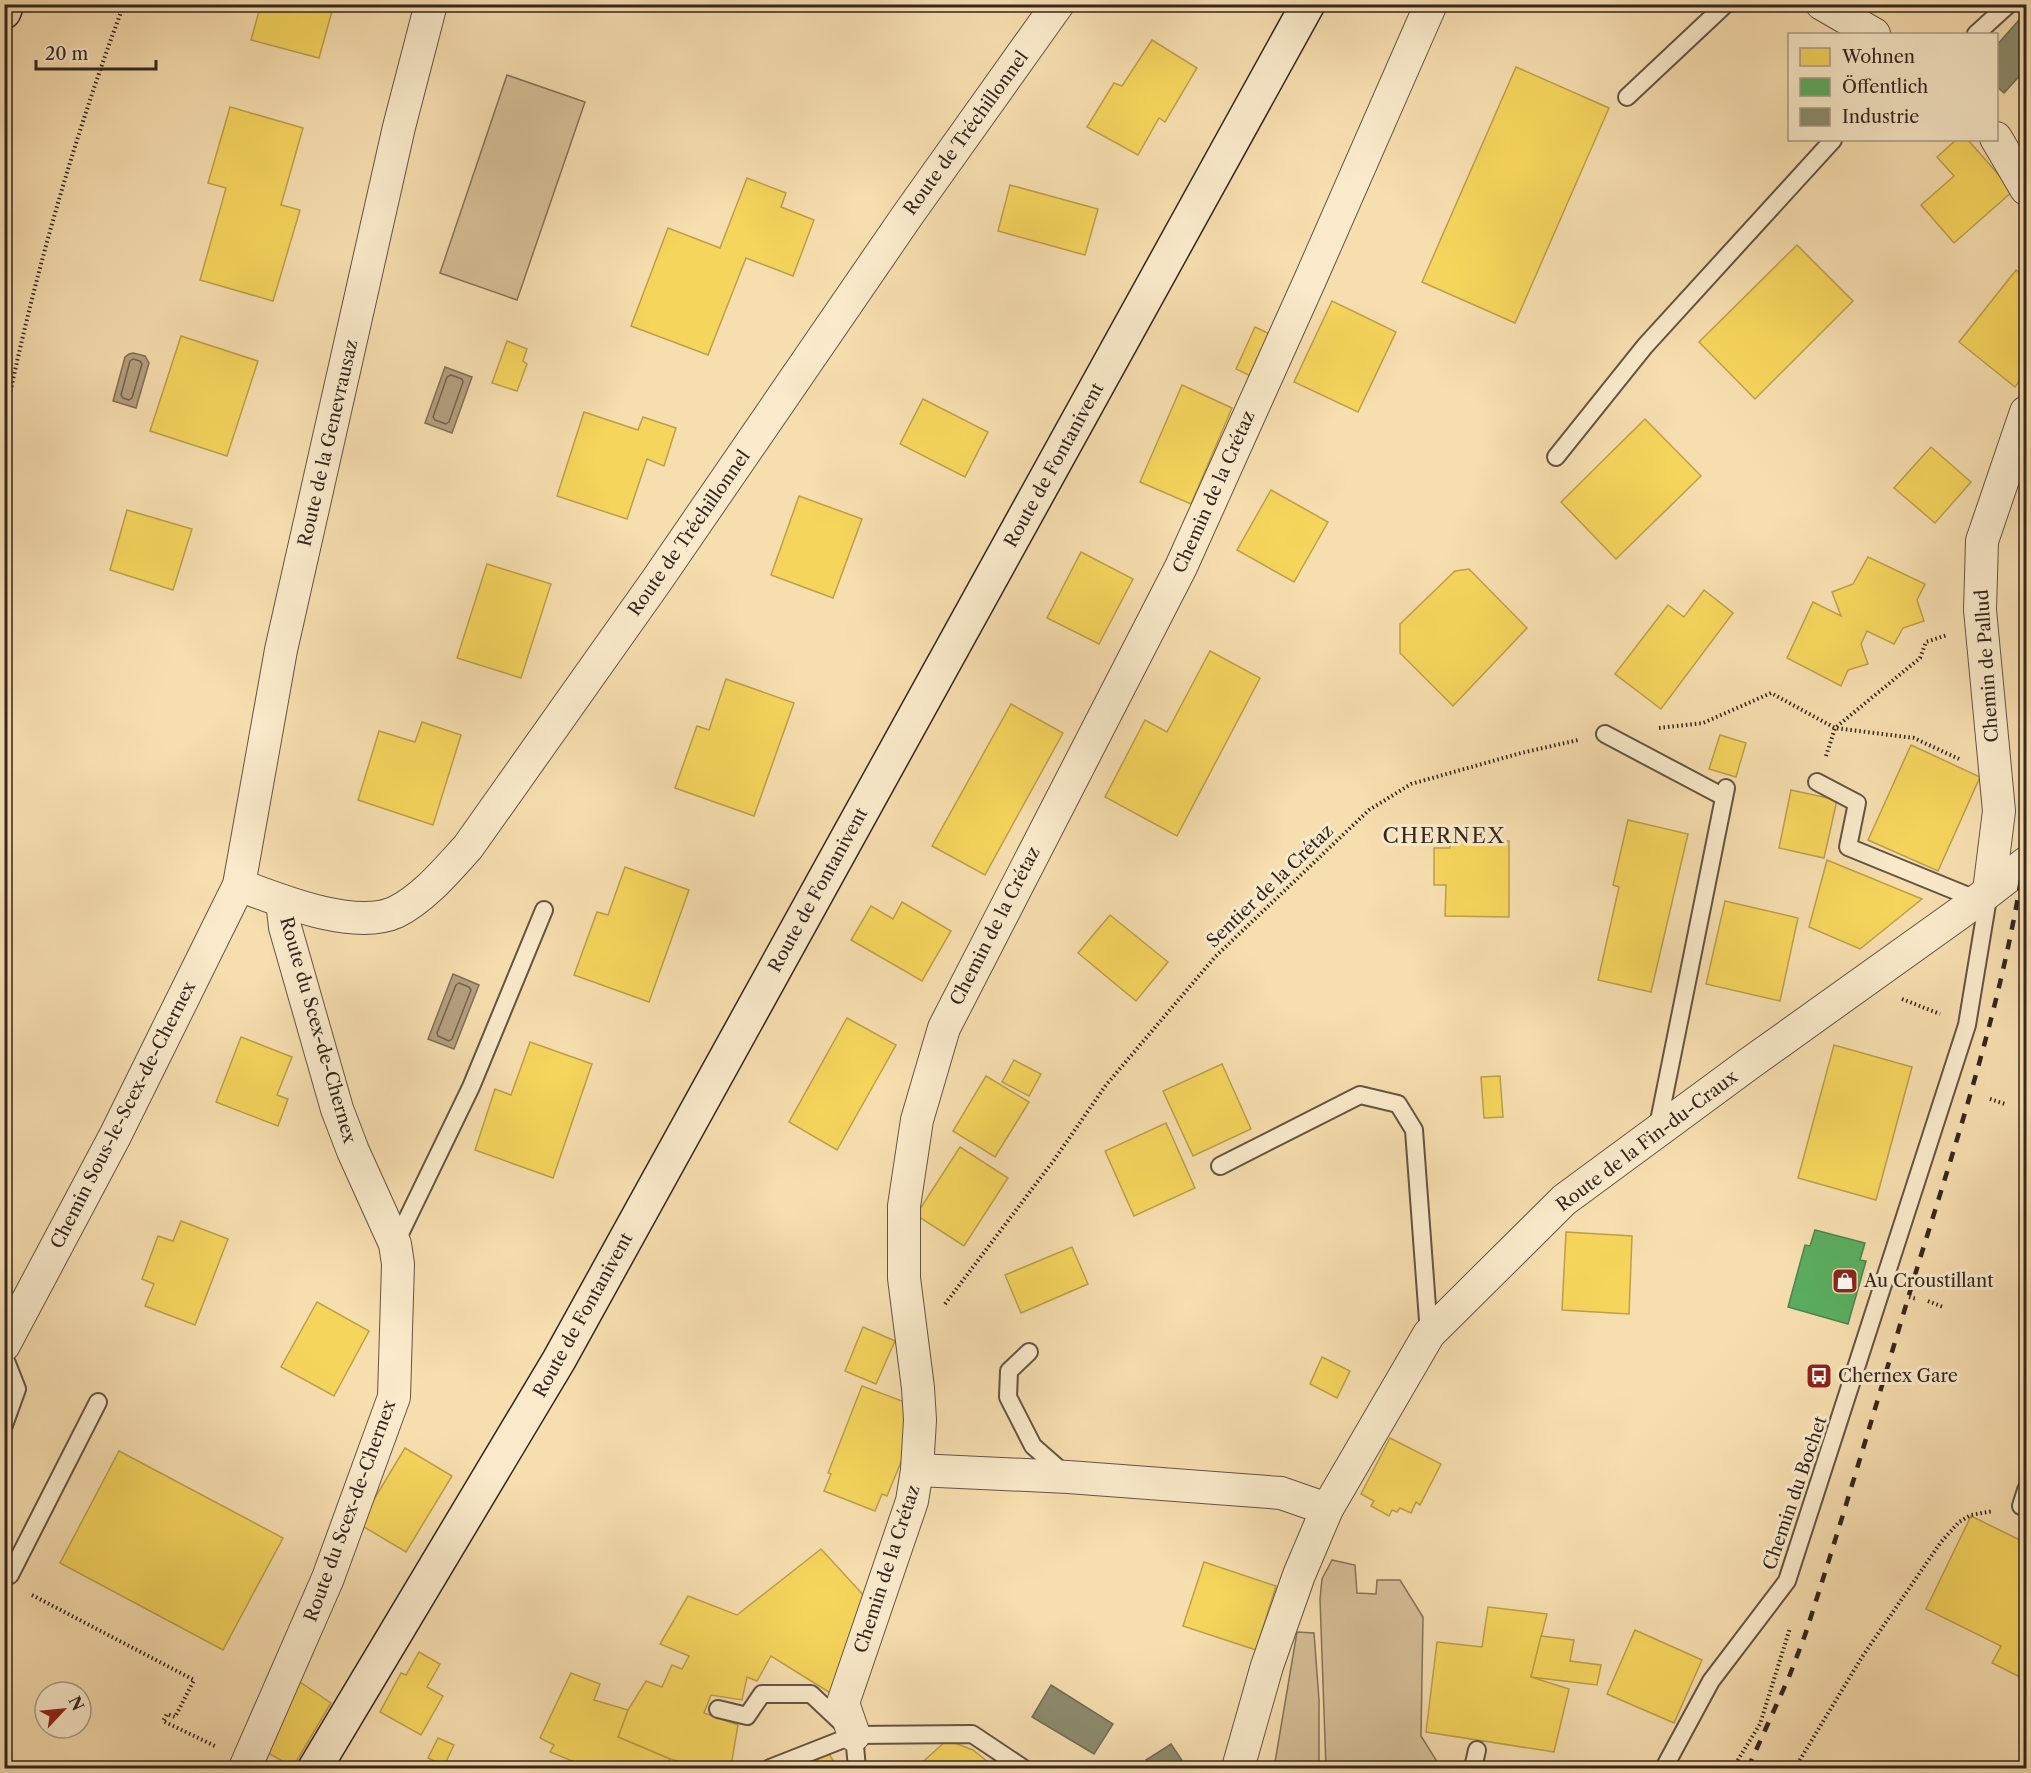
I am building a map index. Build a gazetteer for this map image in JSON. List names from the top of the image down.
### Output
{
  "streets": {
    "street": [
      "Route de Tréchillonnel",
      "Route de la Genevrausaz",
      "Route de Fontanivent",
      "Chemin de la Crétaz",
      "Chemin de Pallud",
      "Route du Scex-de-Chernex",
      "Chemin Sous-le-Scex-de-Chernex",
      "Route de la Fin-du-Craux"
    ],
    "lane": ["Chemin du Bochet"],
    "path": ["Sentier de la Crétaz"]
  },
  "crossings": [
    ["Route de Tréchillonnel", "Route de la Genevrausaz"],
    ["Route de Tréchillonnel", "Route du Scex-de-Chernex"],
    ["Route de Tréchillonnel", "Chemin Sous-le-Scex-de-Chernex"],
    ["Route de la Genevrausaz", "Chemin Sous-le-Scex-de-Chernex"],
    ["Chemin de Pallud", "Route de la Fin-du-Craux"],
    ["Chemin de Pallud", "Chemin du Bochet"],
    ["Route de la Fin-du-Craux", "Chemin du Bochet"]
  ],
  "districts": ["CHERNEX"],
  "places": {
    "shop": ["Au Croustillant"],
    "bus stop": ["Chernex Gare"]
  },
  "legend": ["Wohnen", "Öffentlich", "Industrie"],
  "scale_bar": "20 m",
  "north": "top right"
}
